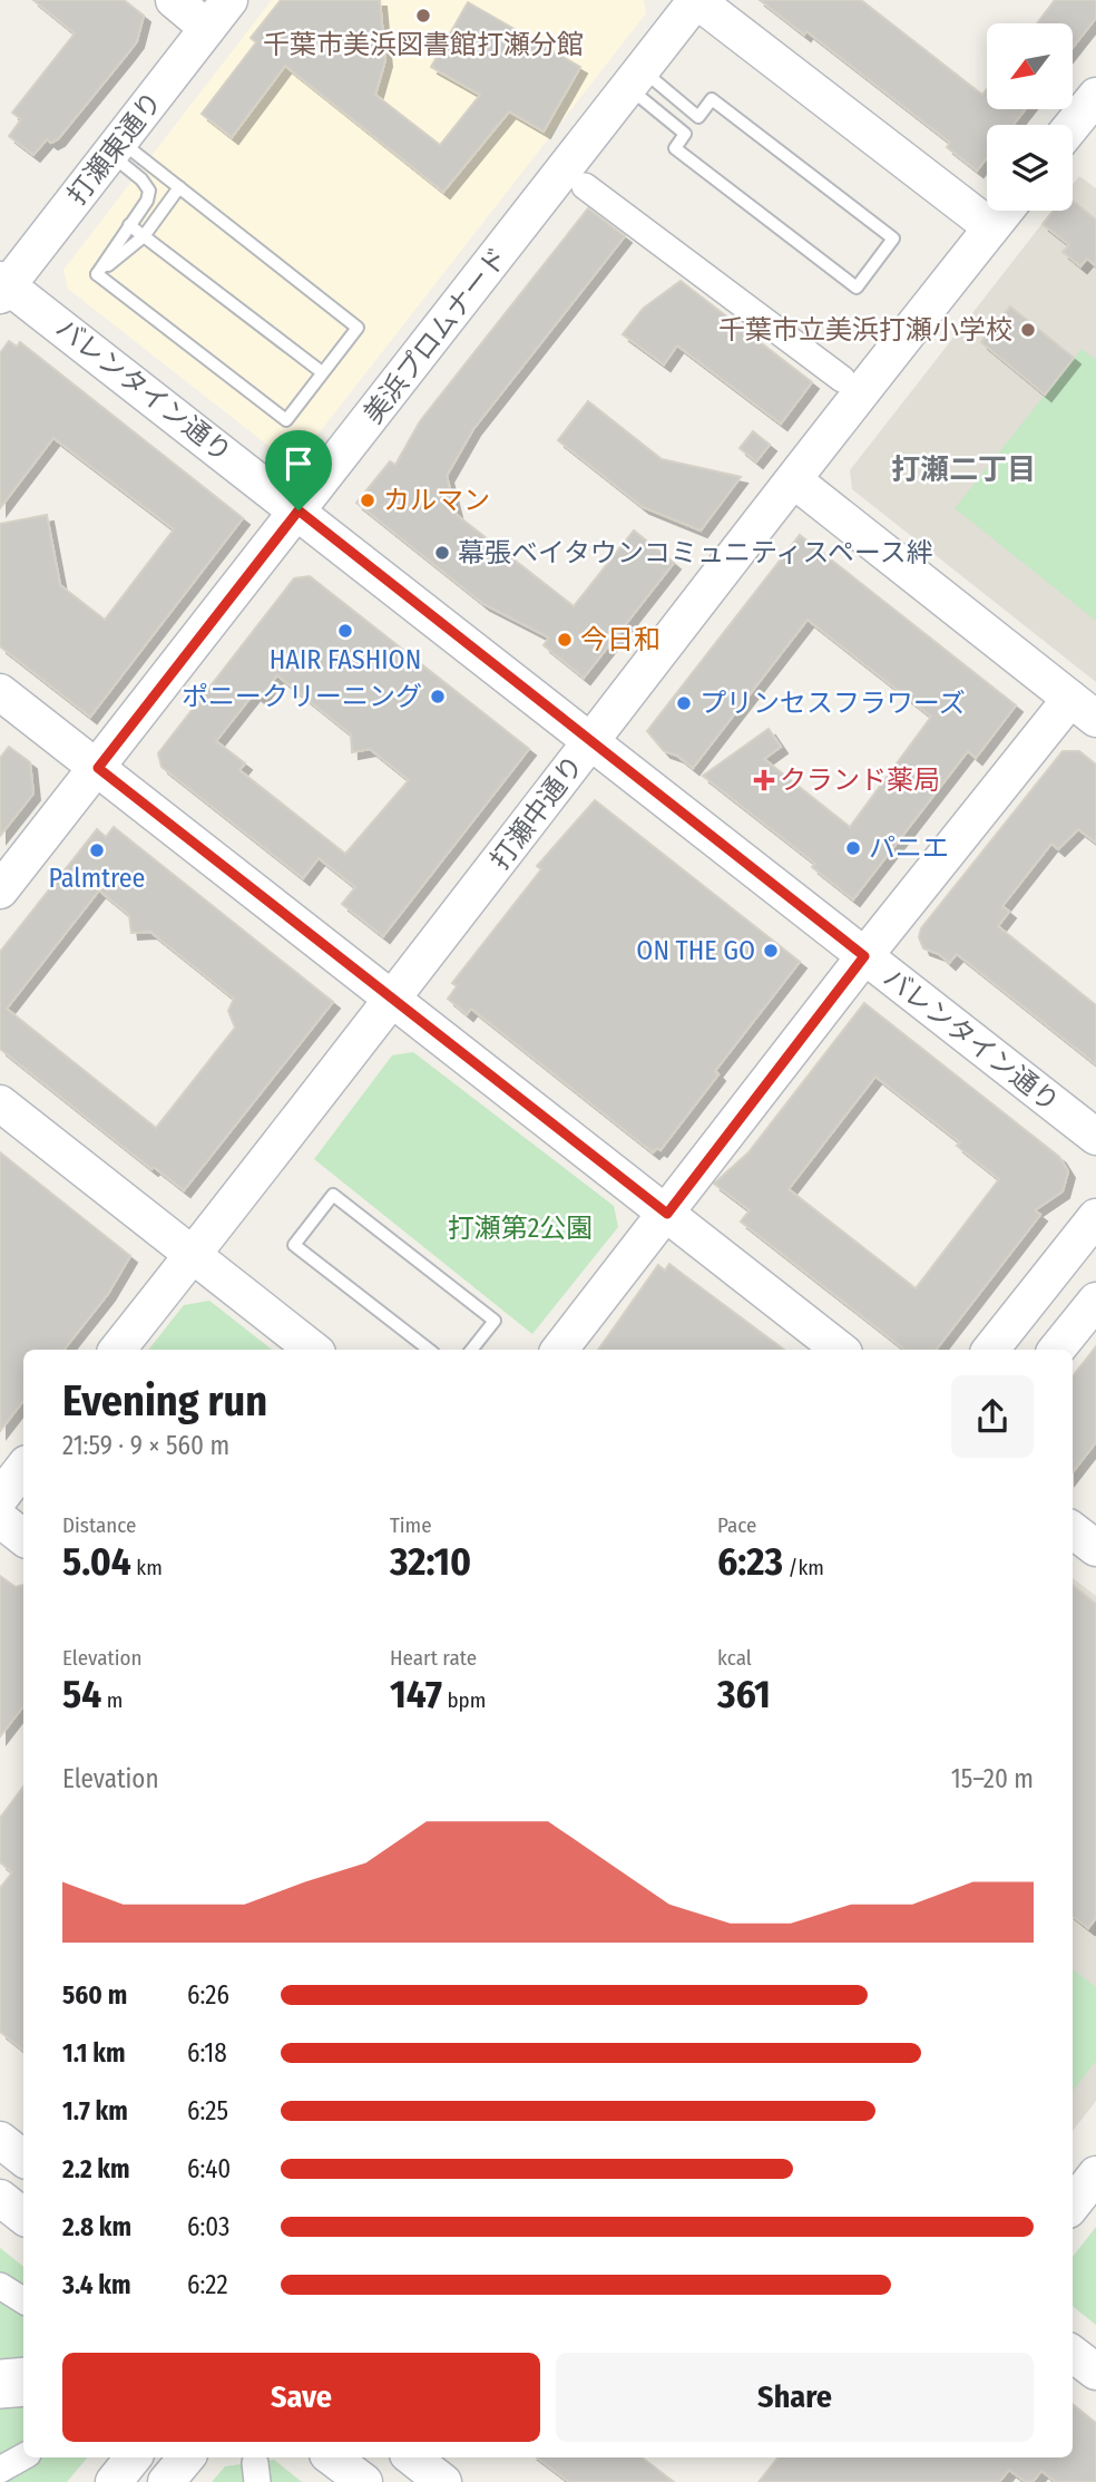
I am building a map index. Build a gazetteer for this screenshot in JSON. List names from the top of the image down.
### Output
{
  "streets": {
    "street": [
      "打瀬東通り",
      "美浜プロムナード",
      "バレンタイン通り",
      "打瀬中通り"
    ]
  },
  "crossings": [
    ["打瀬東通り", "バレンタイン通り"],
    ["美浜プロムナード", "バレンタイン通り"],
    ["バレンタイン通り", "打瀬中通り"]
  ],
  "districts": ["打瀬二丁目"],
  "parks": ["打瀬第2公園"],
  "places": {
    "other": [
      "千葉市美浜図書館打瀬分館",
      "千葉市立美浜打瀬小学校",
      "カルマン",
      "幕張ベイタウンコミュニティスペース絆",
      "HAIR FASHION",
      "今日和",
      "ポニークリーニング",
      "プリンセスフラワーズ",
      "パニエ",
      "Palmtree",
      "ON THE GO"
    ],
    "health": ["クランド薬局"]
  },
  "north": "bottom left",
  "page": {
    "heading": ["Evening run", "21:59 · 9 × 560 m"],
    "stats": [
      ["Distance", "5.04 km"],
      ["Time", "32:10"],
      ["Pace", "6:23 /km"],
      ["Elevation", "54 m"],
      ["Heart rate", "147 bpm"],
      ["kcal", "361"]
    ],
    "chart": ["Elevation", "15–20 m"],
    "list": [
      {
        "name": "560 m",
        "note": "6:26"
      },
      {
        "name": "1.1 km",
        "note": "6:18"
      },
      {
        "name": "1.7 km",
        "note": "6:25"
      },
      {
        "name": "2.2 km",
        "note": "6:40"
      },
      {
        "name": "2.8 km",
        "note": "6:03"
      },
      {
        "name": "3.4 km",
        "note": "6:22"
      }
    ],
    "buttons": ["Save", "Share"]
  }
}
